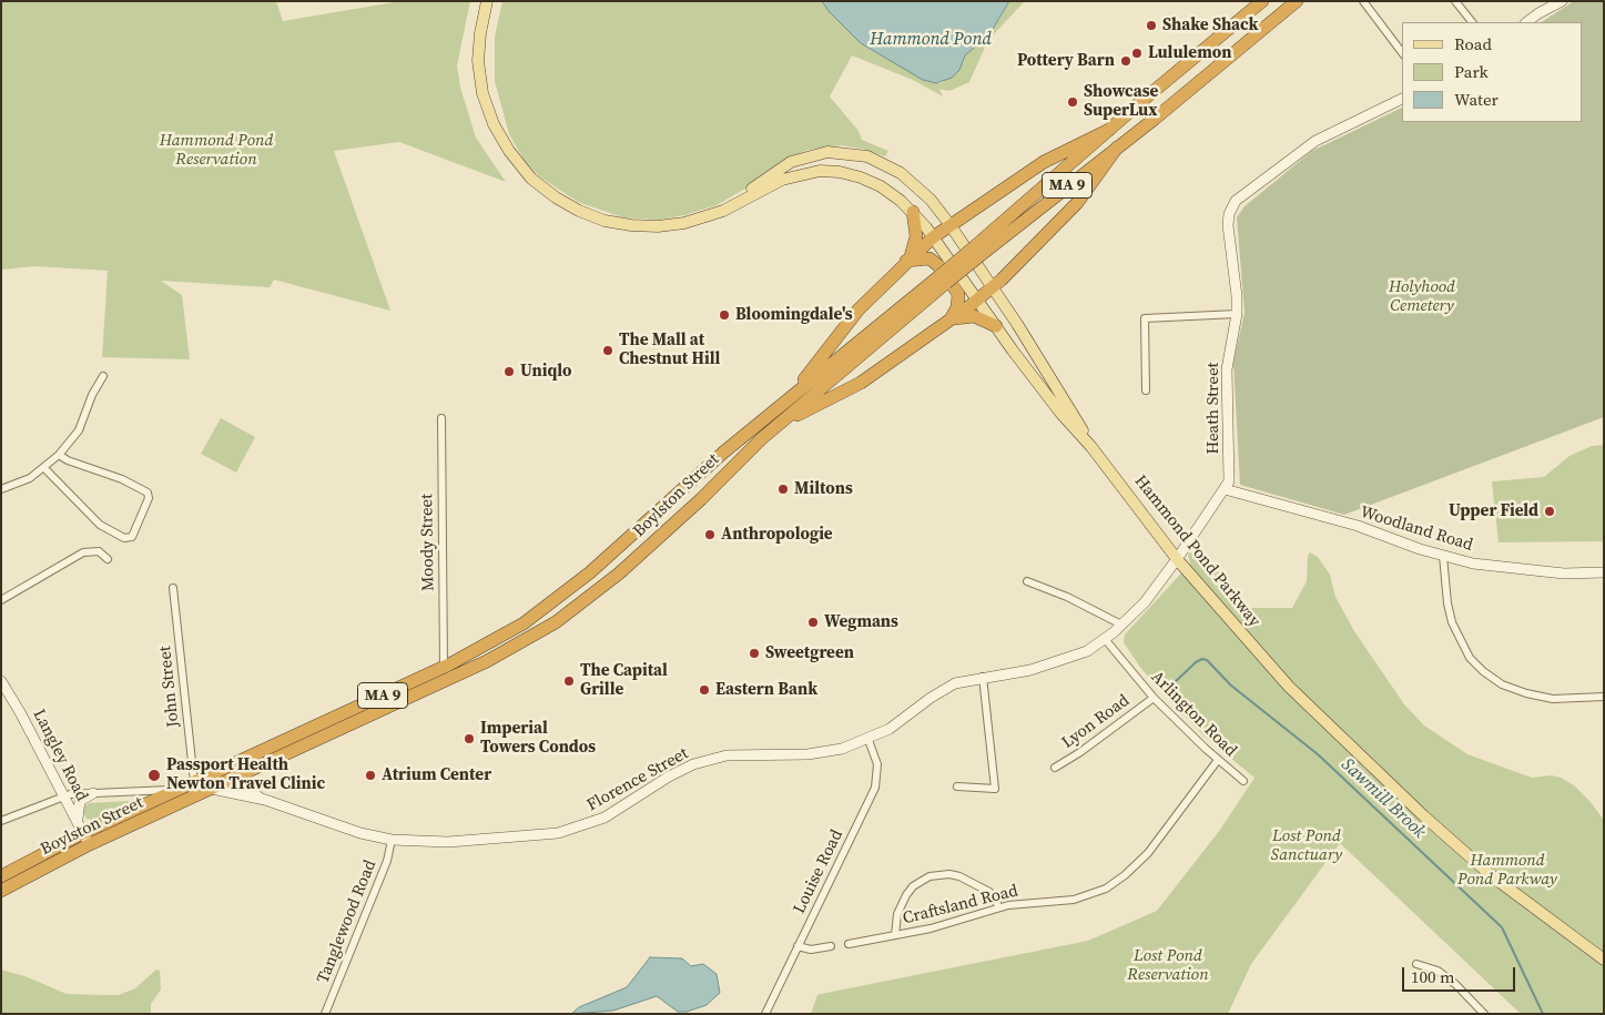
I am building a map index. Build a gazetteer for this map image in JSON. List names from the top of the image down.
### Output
{
  "streets": {
    "highway": ["MA 9", "Boylston Street"],
    "main road": ["Hammond Pond Parkway"],
    "street": [
      "Heath Street",
      "Woodland Road",
      "Moody Street",
      "John Street",
      "Arlington Road",
      "Lyon Road",
      "Langley Road",
      "Florence Street",
      "Louise Road",
      "Craftsland Road",
      "Tanglewood Road"
    ]
  },
  "crossings": [
    ["Heath Street", "Woodland Road"],
    ["Heath Street", "Hammond Pond Parkway"],
    ["Heath Street", "Arlington Road"],
    ["Heath Street", "Florence Street"],
    ["Boylston Street", "Moody Street"],
    ["Boylston Street", "John Street"],
    ["Boylston Street", "Langley Road"],
    ["Boylston Street", "Florence Street"],
    ["Arlington Road", "Lyon Road"],
    ["Arlington Road", "Craftsland Road"],
    ["Florence Street", "Louise Road"],
    ["Florence Street", "Tanglewood Road"]
  ],
  "water": ["Hammond Pond", "Sawmill Brook"],
  "parks": [
    "Hammond Pond Reservation",
    "Holyhood Cemetery",
    "Lost Pond Sanctuary",
    "Hammond Pond Parkway",
    "Lost Pond Reservation"
  ],
  "places": [
    "Shake Shack",
    "Lululemon",
    "Pottery Barn",
    "Showcase SuperLux",
    "Bloomingdale's",
    "The Mall at Chestnut Hill",
    "Uniqlo",
    "Miltons",
    "Upper Field",
    "Anthropologie",
    "Wegmans",
    "Sweetgreen",
    "The Capital Grille",
    "Eastern Bank",
    "Imperial Towers Condos",
    "Passport Health Newton Travel Clinic",
    "Atrium Center"
  ],
  "legend": ["Road", "Park", "Water"],
  "scale_bar": "100 m"
}
